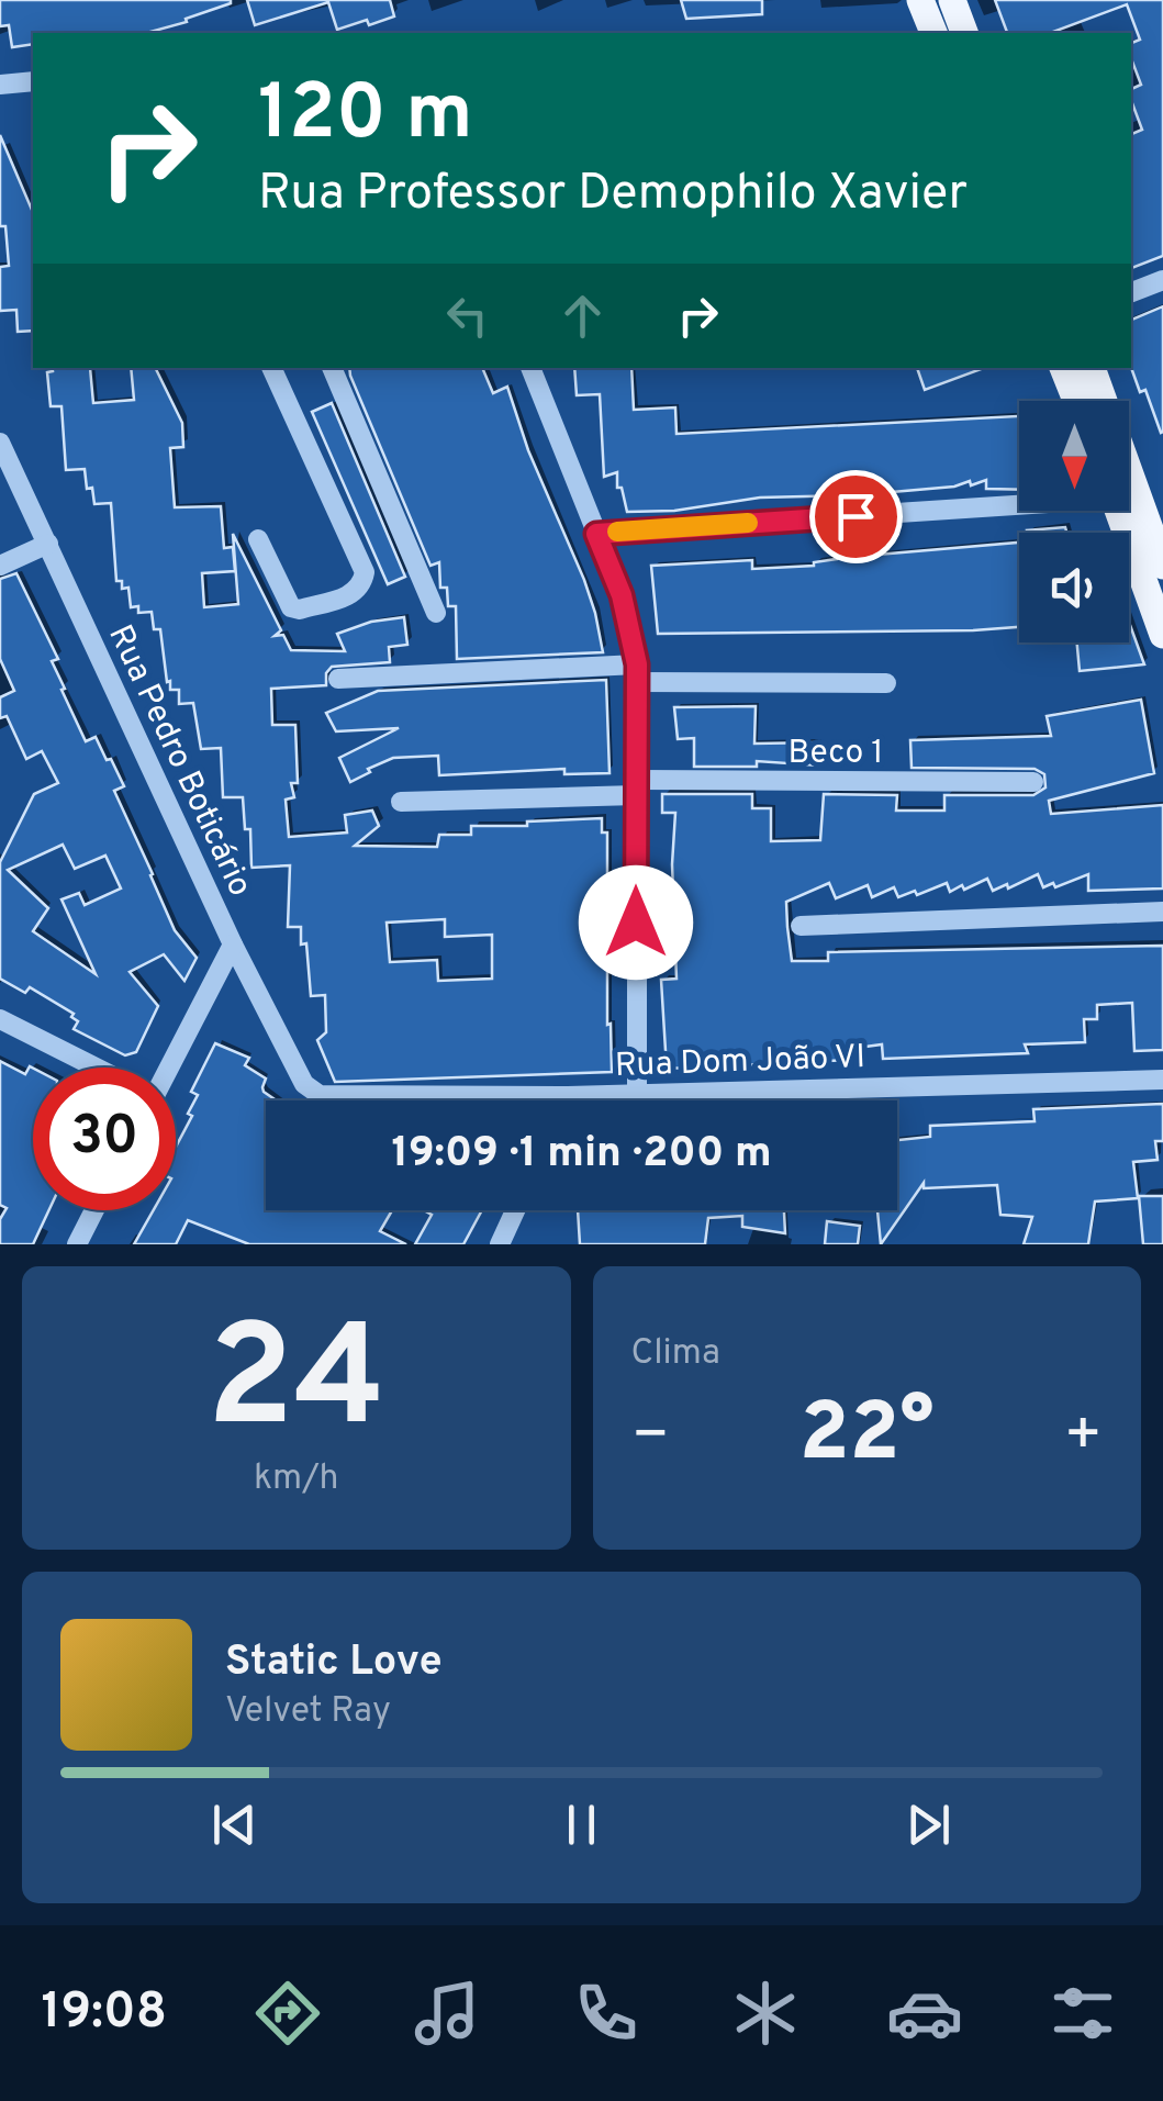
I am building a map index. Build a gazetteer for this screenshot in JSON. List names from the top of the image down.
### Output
{
  "streets": {
    "street": ["Beco 1", "Rua Pedro Boticário", "Rua Dom João VI"]
  },
  "crossings": [
    ["Rua Pedro Boticário", "Rua Dom João VI"]
  ],
  "north": "bottom",
  "page": {
    "turn": ["120 m", "Rua Professor Demophilo Xavier"],
    "limit": "30",
    "trip": "19:09 · 1 min · 200 m",
    "tile": [
      ["24", "km/h"],
      "Clima"
    ],
    "heat": ["−", "22°", "+"],
    "song": ["Static Love", "Velvet Ray"],
    "tabs": "19:08"
  }
}
